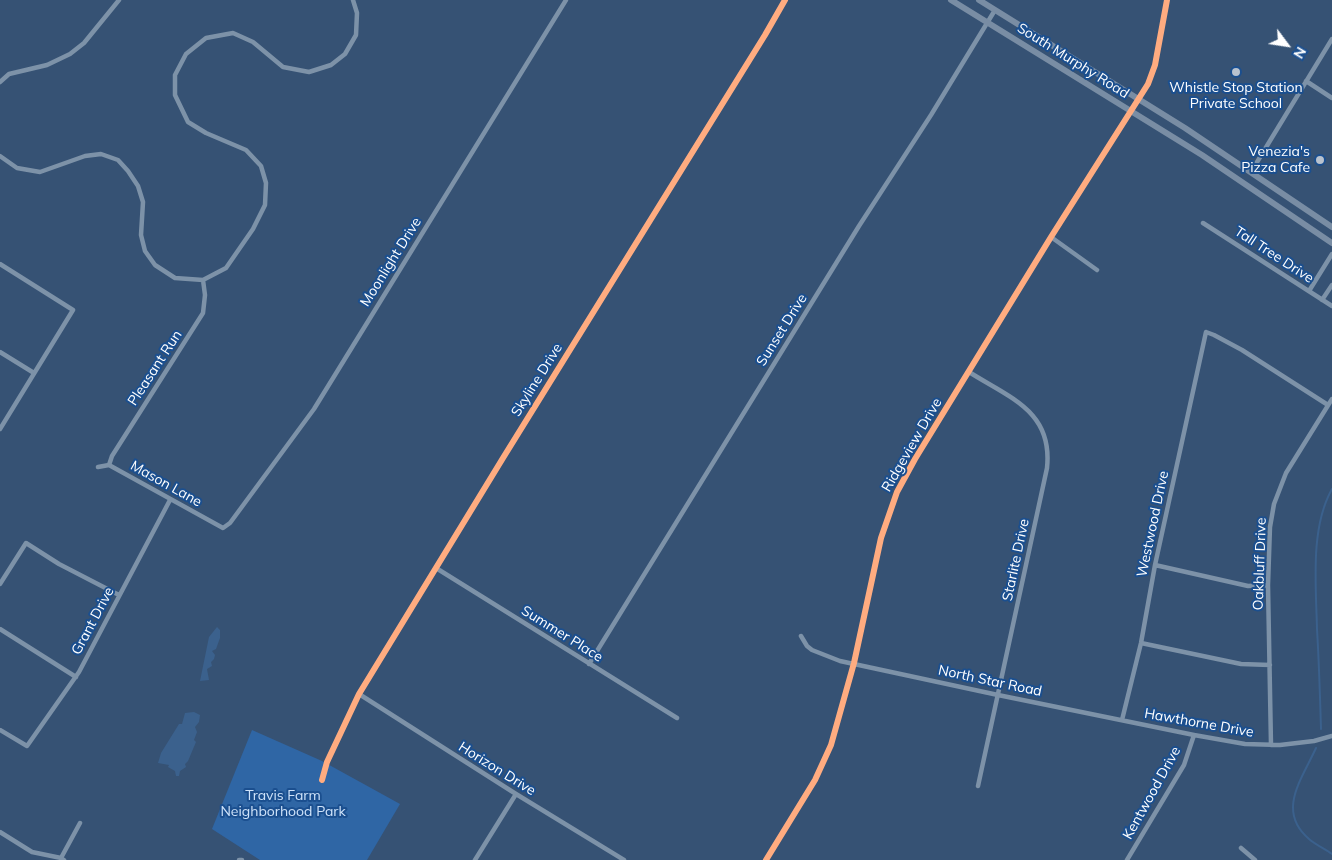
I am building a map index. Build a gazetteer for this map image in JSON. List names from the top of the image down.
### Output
{
  "streets": {
    "main road": ["South Murphy Road"],
    "street": [
      "Tall Tree Drive",
      "Moonlight Drive",
      "Sunset Drive",
      "Pleasant Run",
      "Skyline Drive",
      "Ridgeview Drive",
      "Mason Lane",
      "Westwood Drive",
      "Starlite Drive",
      "Oakbluff Drive",
      "Grant Drive",
      "Summer Place",
      "North Star Road",
      "Hawthorne Drive",
      "Horizon Drive",
      "Kentwood Drive"
    ]
  },
  "crossings": [
    ["South Murphy Road", "Sunset Drive"],
    ["South Murphy Road", "Ridgeview Drive"],
    ["Moonlight Drive", "Mason Lane"],
    ["Sunset Drive", "Summer Place"],
    ["Pleasant Run", "Mason Lane"],
    ["Skyline Drive", "Summer Place"],
    ["Skyline Drive", "Horizon Drive"],
    ["Ridgeview Drive", "Starlite Drive"],
    ["Ridgeview Drive", "North Star Road"],
    ["Mason Lane", "Grant Drive"],
    ["Westwood Drive", "Oakbluff Drive"],
    ["Westwood Drive", "North Star Road"],
    ["Westwood Drive", "Hawthorne Drive"],
    ["Starlite Drive", "North Star Road"],
    ["Oakbluff Drive", "Hawthorne Drive"],
    ["North Star Road", "Hawthorne Drive"],
    ["Hawthorne Drive", "Kentwood Drive"]
  ],
  "parks": ["Travis Farm Neighborhood Park"],
  "places": ["Whistle Stop Station Private School", "Venezia's Pizza Cafe"],
  "north": "bottom right"
}
